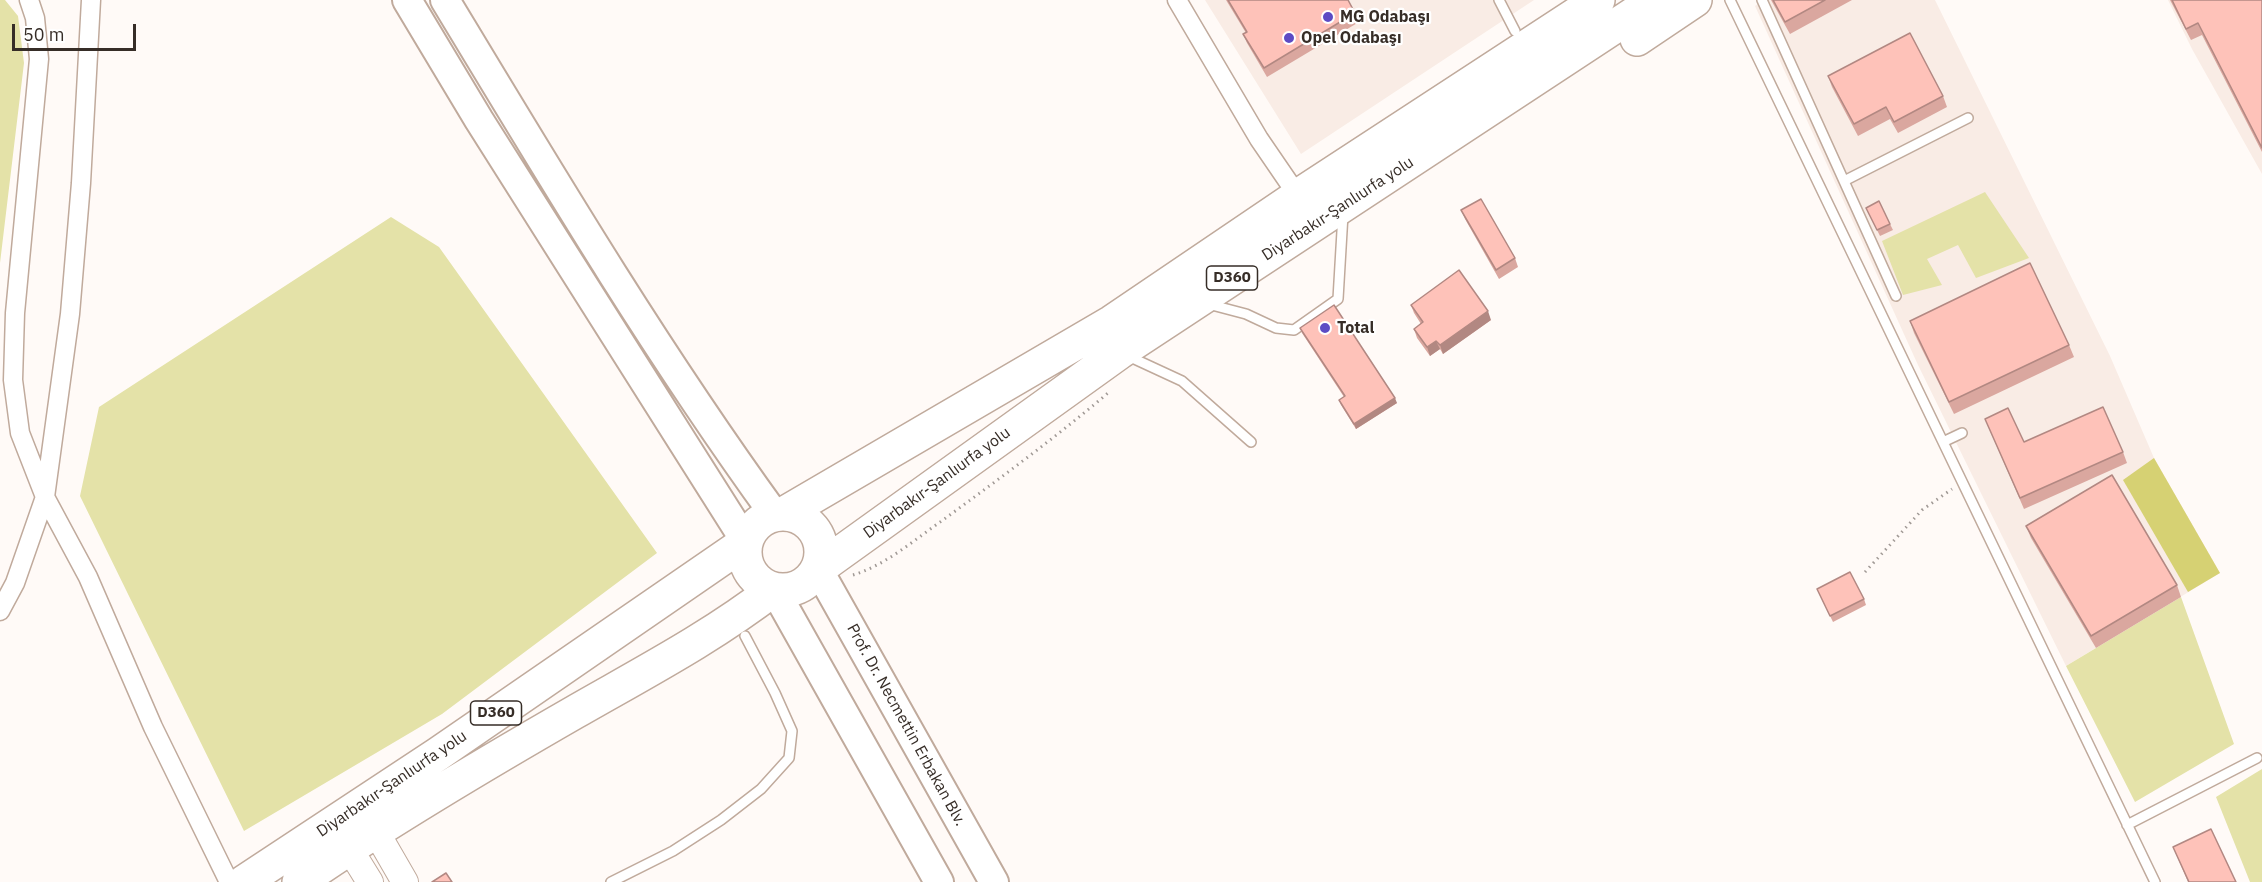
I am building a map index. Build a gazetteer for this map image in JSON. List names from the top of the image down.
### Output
{
  "streets": {
    "highway": ["Diyarbakır-Şanlıurfa yolu", "D360"],
    "main road": ["Prof. Dr. Necmettin Erbakan Blv."]
  },
  "crossings": [
    ["Diyarbakır-Şanlıurfa yolu", "D360"],
    ["Diyarbakır-Şanlıurfa yolu", "Prof. Dr. Necmettin Erbakan Blv."],
    ["D360", "Prof. Dr. Necmettin Erbakan Blv."]
  ],
  "places": ["MG Odabaşı", "Opel Odabaşı", "Total"],
  "scale_bar": "50 m"
}
